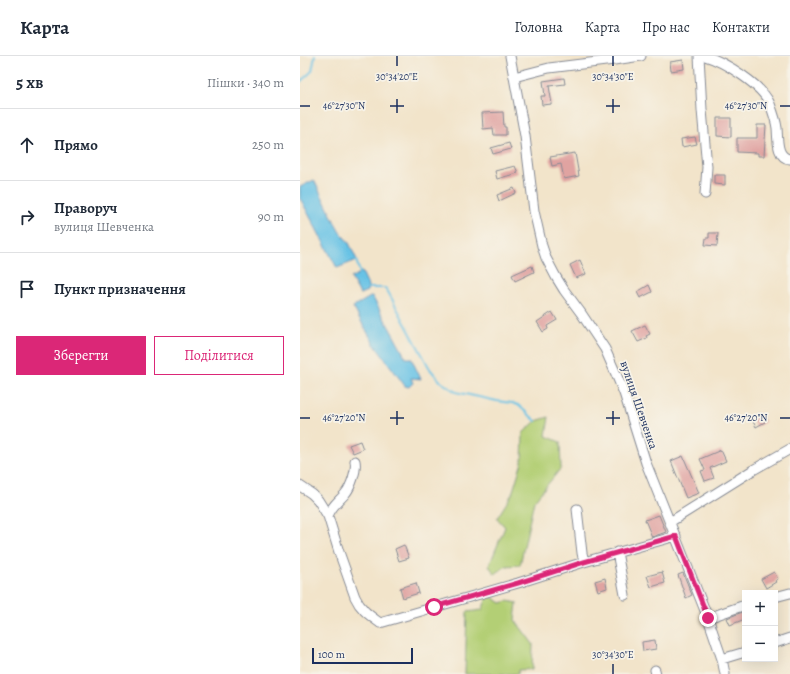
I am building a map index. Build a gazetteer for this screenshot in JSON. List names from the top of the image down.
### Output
{
  "streets": {
    "street": ["вулиця Шевченка"]
  },
  "scale_bar": "100 m",
  "page": {
    "header": "Карта",
    "nav": [
      "Головна",
      "Карта",
      "Про нас",
      "Контакти"
    ],
    "heading": ["5 хв", "Пішки · 340 m"],
    "list": [
      ["Прямо", "250 m"],
      ["Праворуч", "вулиця Шевченка", "90 m"],
      "Пункт призначення"
    ],
    "buttons": ["Зберегти", "Поділитися"],
    "map_buttons": ["+", "−"],
    "scale": "100 m"
  },
  "coordinates": [
    "30°34'20\"E",
    "30°34'30\"E",
    "46°27'30\"N",
    "46°27'20\"N"
  ]
}
